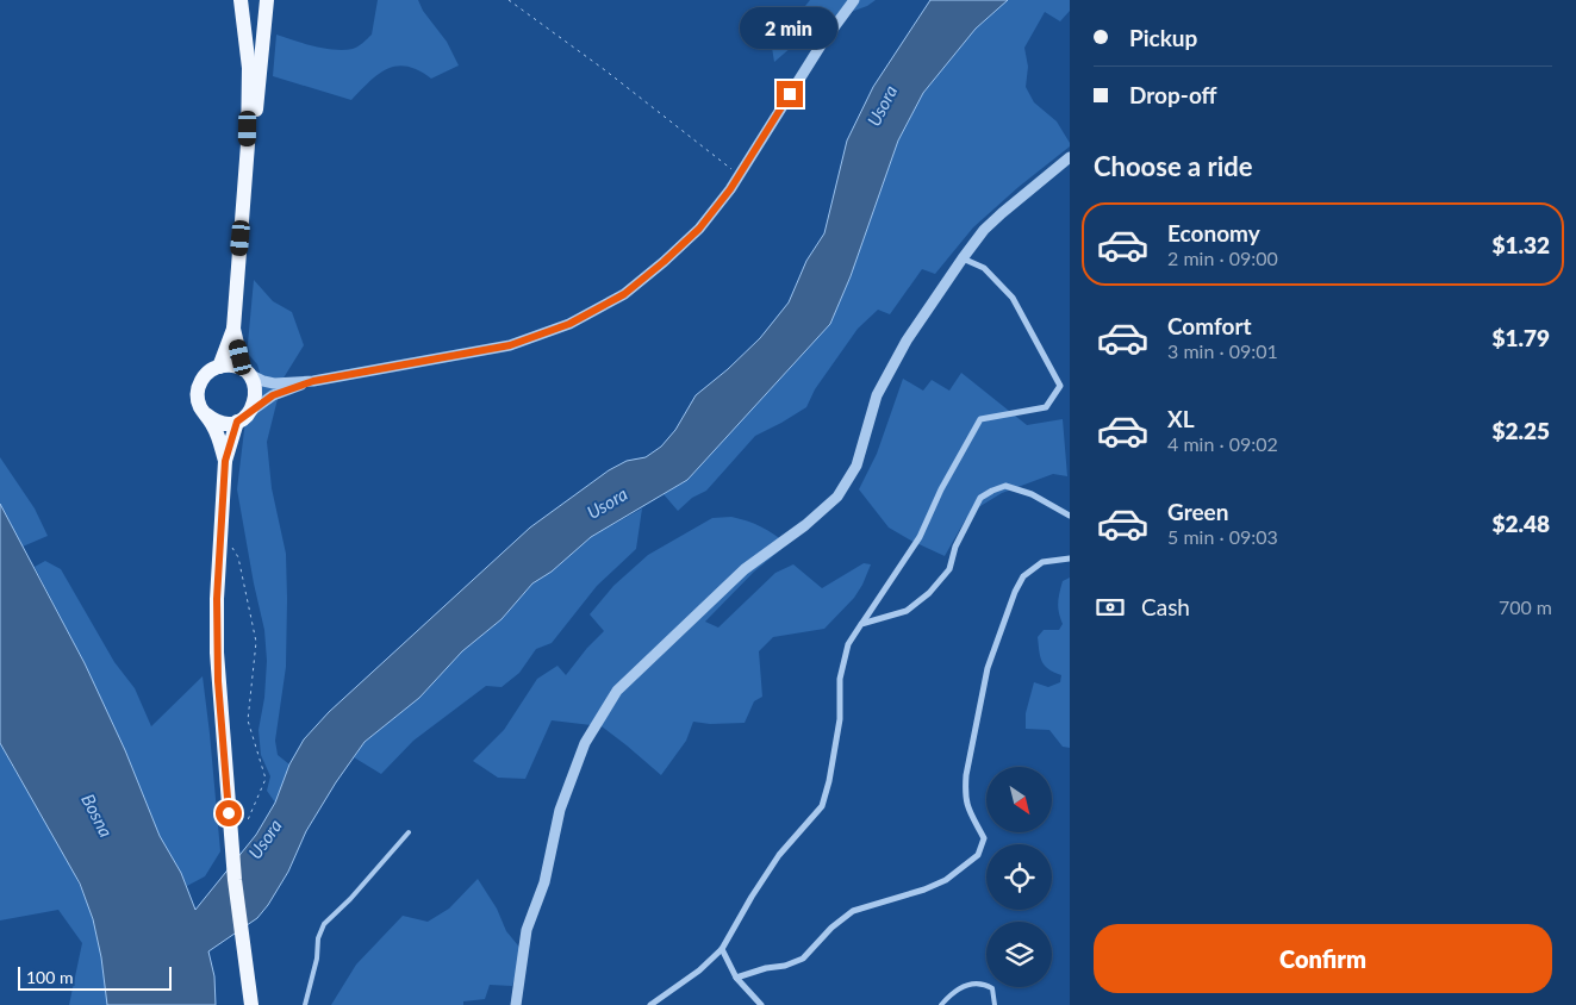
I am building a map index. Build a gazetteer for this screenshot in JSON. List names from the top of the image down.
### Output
{
  "water": ["Usora", "Bosna"],
  "scale_bar": "100 m",
  "north": "bottom right",
  "page": {
    "banner": ["Pickup", "Drop-off"],
    "bubble": "2 min",
    "heading": "Choose a ride",
    "list": [
      {
        "name": "Economy",
        "note": "2 min · 09:00",
        "value": "$1.32"
      },
      {
        "name": "Comfort",
        "note": "3 min · 09:01",
        "value": "$1.79"
      },
      {
        "name": "XL",
        "note": "4 min · 09:02",
        "value": "$2.25"
      },
      {
        "name": "Green",
        "note": "5 min · 09:03",
        "value": "$2.48"
      }
    ],
    "pay": ["Cash", "700 m"],
    "buttons": "Confirm",
    "scale": "100 m"
  }
}
